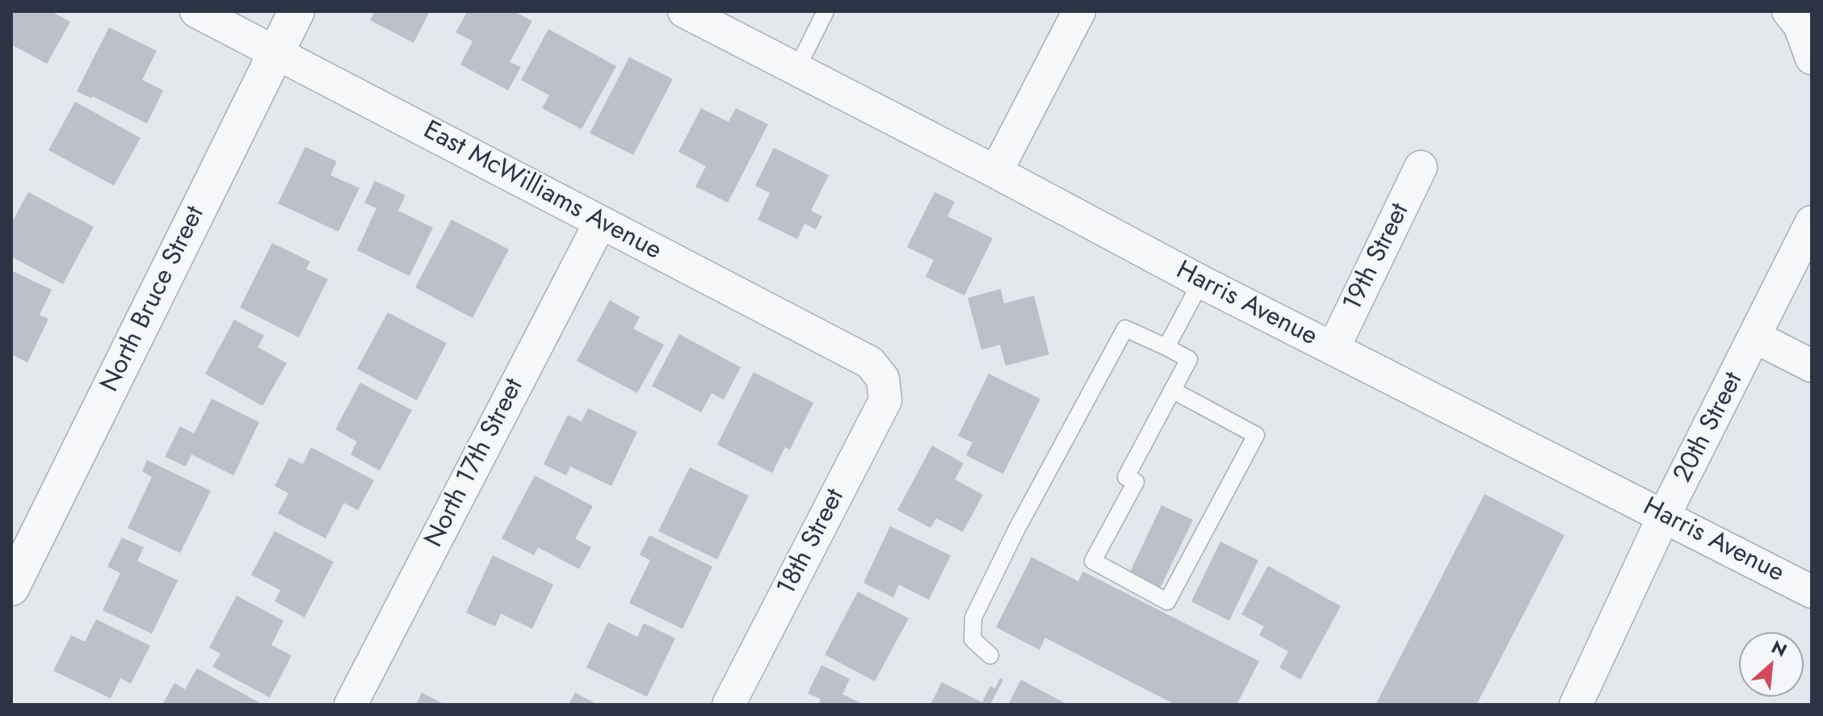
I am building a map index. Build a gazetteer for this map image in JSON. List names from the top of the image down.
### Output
{
  "streets": {
    "street": [
      "East McWilliams Avenue",
      "19th Street",
      "North Bruce Street",
      "Harris Avenue",
      "20th Street",
      "North 17th Street",
      "18th Street"
    ]
  },
  "crossings": [
    ["East McWilliams Avenue", "North Bruce Street"],
    ["East McWilliams Avenue", "North 17th Street"],
    ["East McWilliams Avenue", "18th Street"],
    ["19th Street", "Harris Avenue"],
    ["Harris Avenue", "20th Street"]
  ],
  "north": "top right"
}
